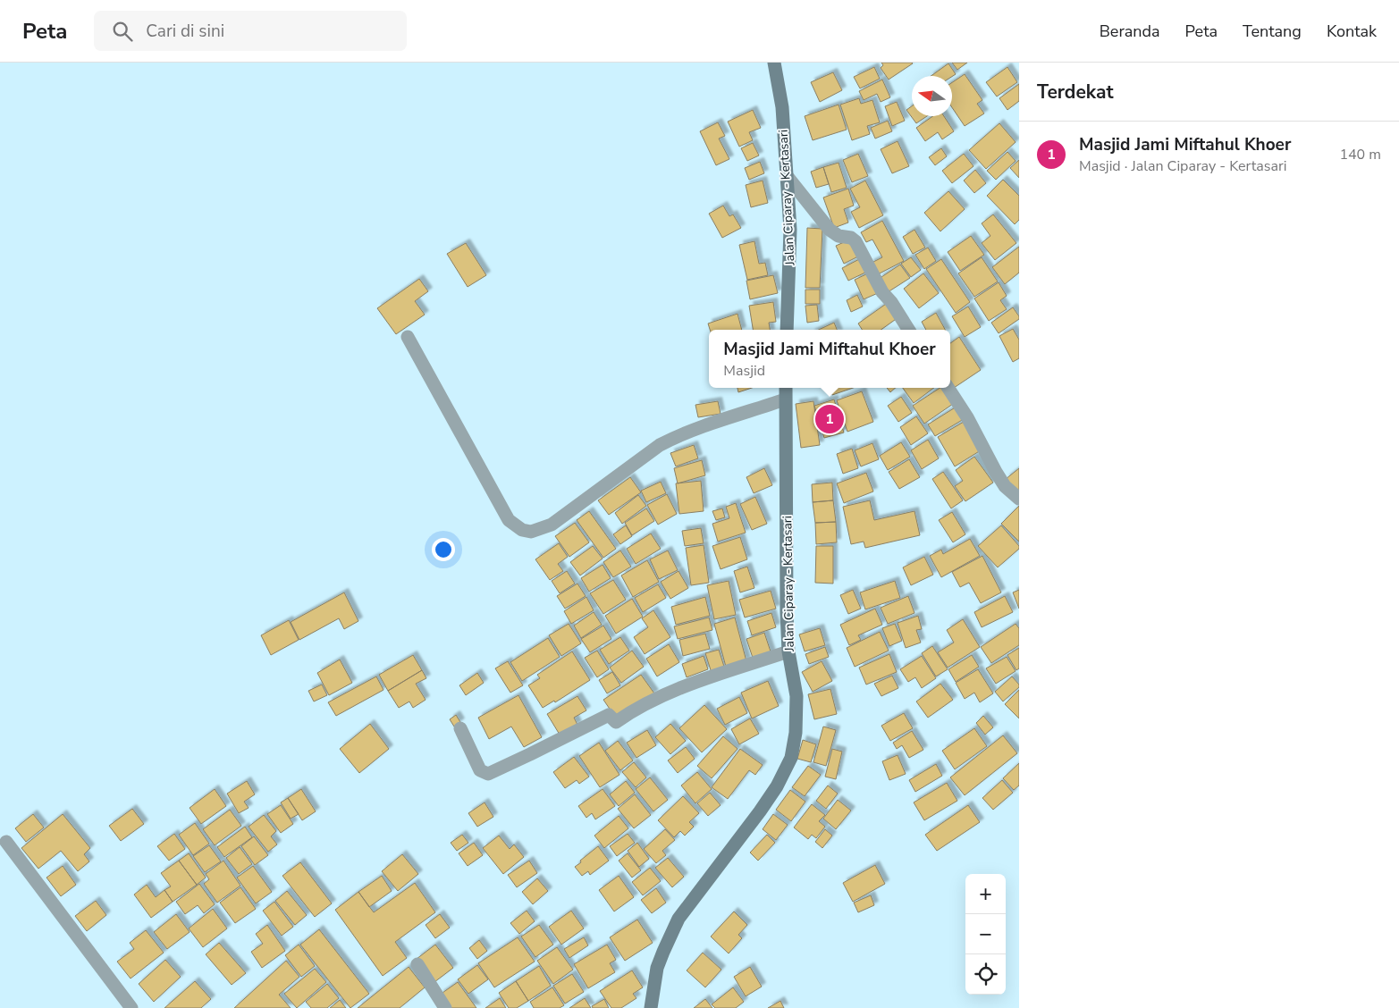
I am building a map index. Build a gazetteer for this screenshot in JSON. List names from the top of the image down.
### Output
{
  "streets": {
    "main road": ["Jalan Ciparay - Kertasari"]
  },
  "north": "left",
  "page": {
    "header": "Peta",
    "search": "Cari di sini",
    "nav": [
      "Beranda",
      "Peta",
      "Tentang",
      "Kontak"
    ],
    "heading": "Terdekat",
    "list": [
      {
        "mark": "1",
        "name": "Masjid Jami Miftahul Khoer",
        "note": "Masjid · Jalan Ciparay - Kertasari",
        "value": "140 m"
      }
    ],
    "popup": ["Masjid Jami Miftahul Khoer", "Masjid"],
    "pins": "1",
    "map_buttons": ["+", "−"]
  }
}
